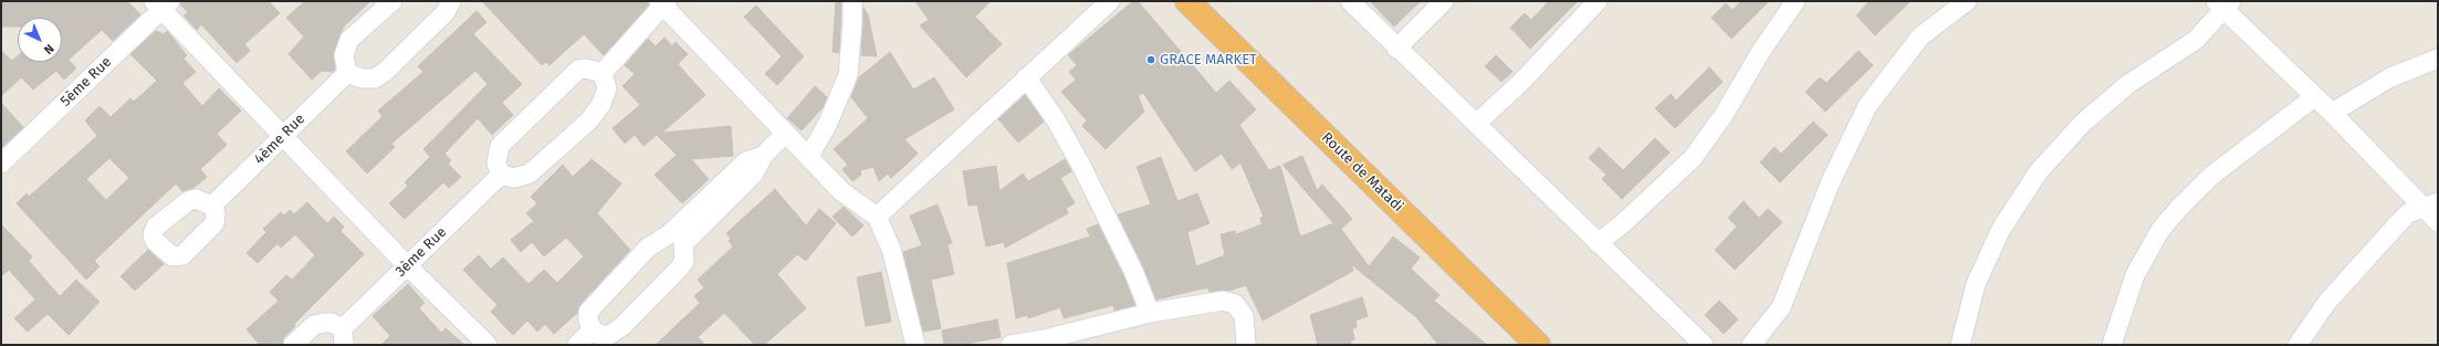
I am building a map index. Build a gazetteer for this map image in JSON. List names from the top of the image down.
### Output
{
  "streets": {
    "highway": ["Route de Matadi"],
    "street": ["5ème Rue", "4ème Rue", "3ème Rue"]
  },
  "places": ["GRACE MARKET"],
  "north": "bottom right"
}
